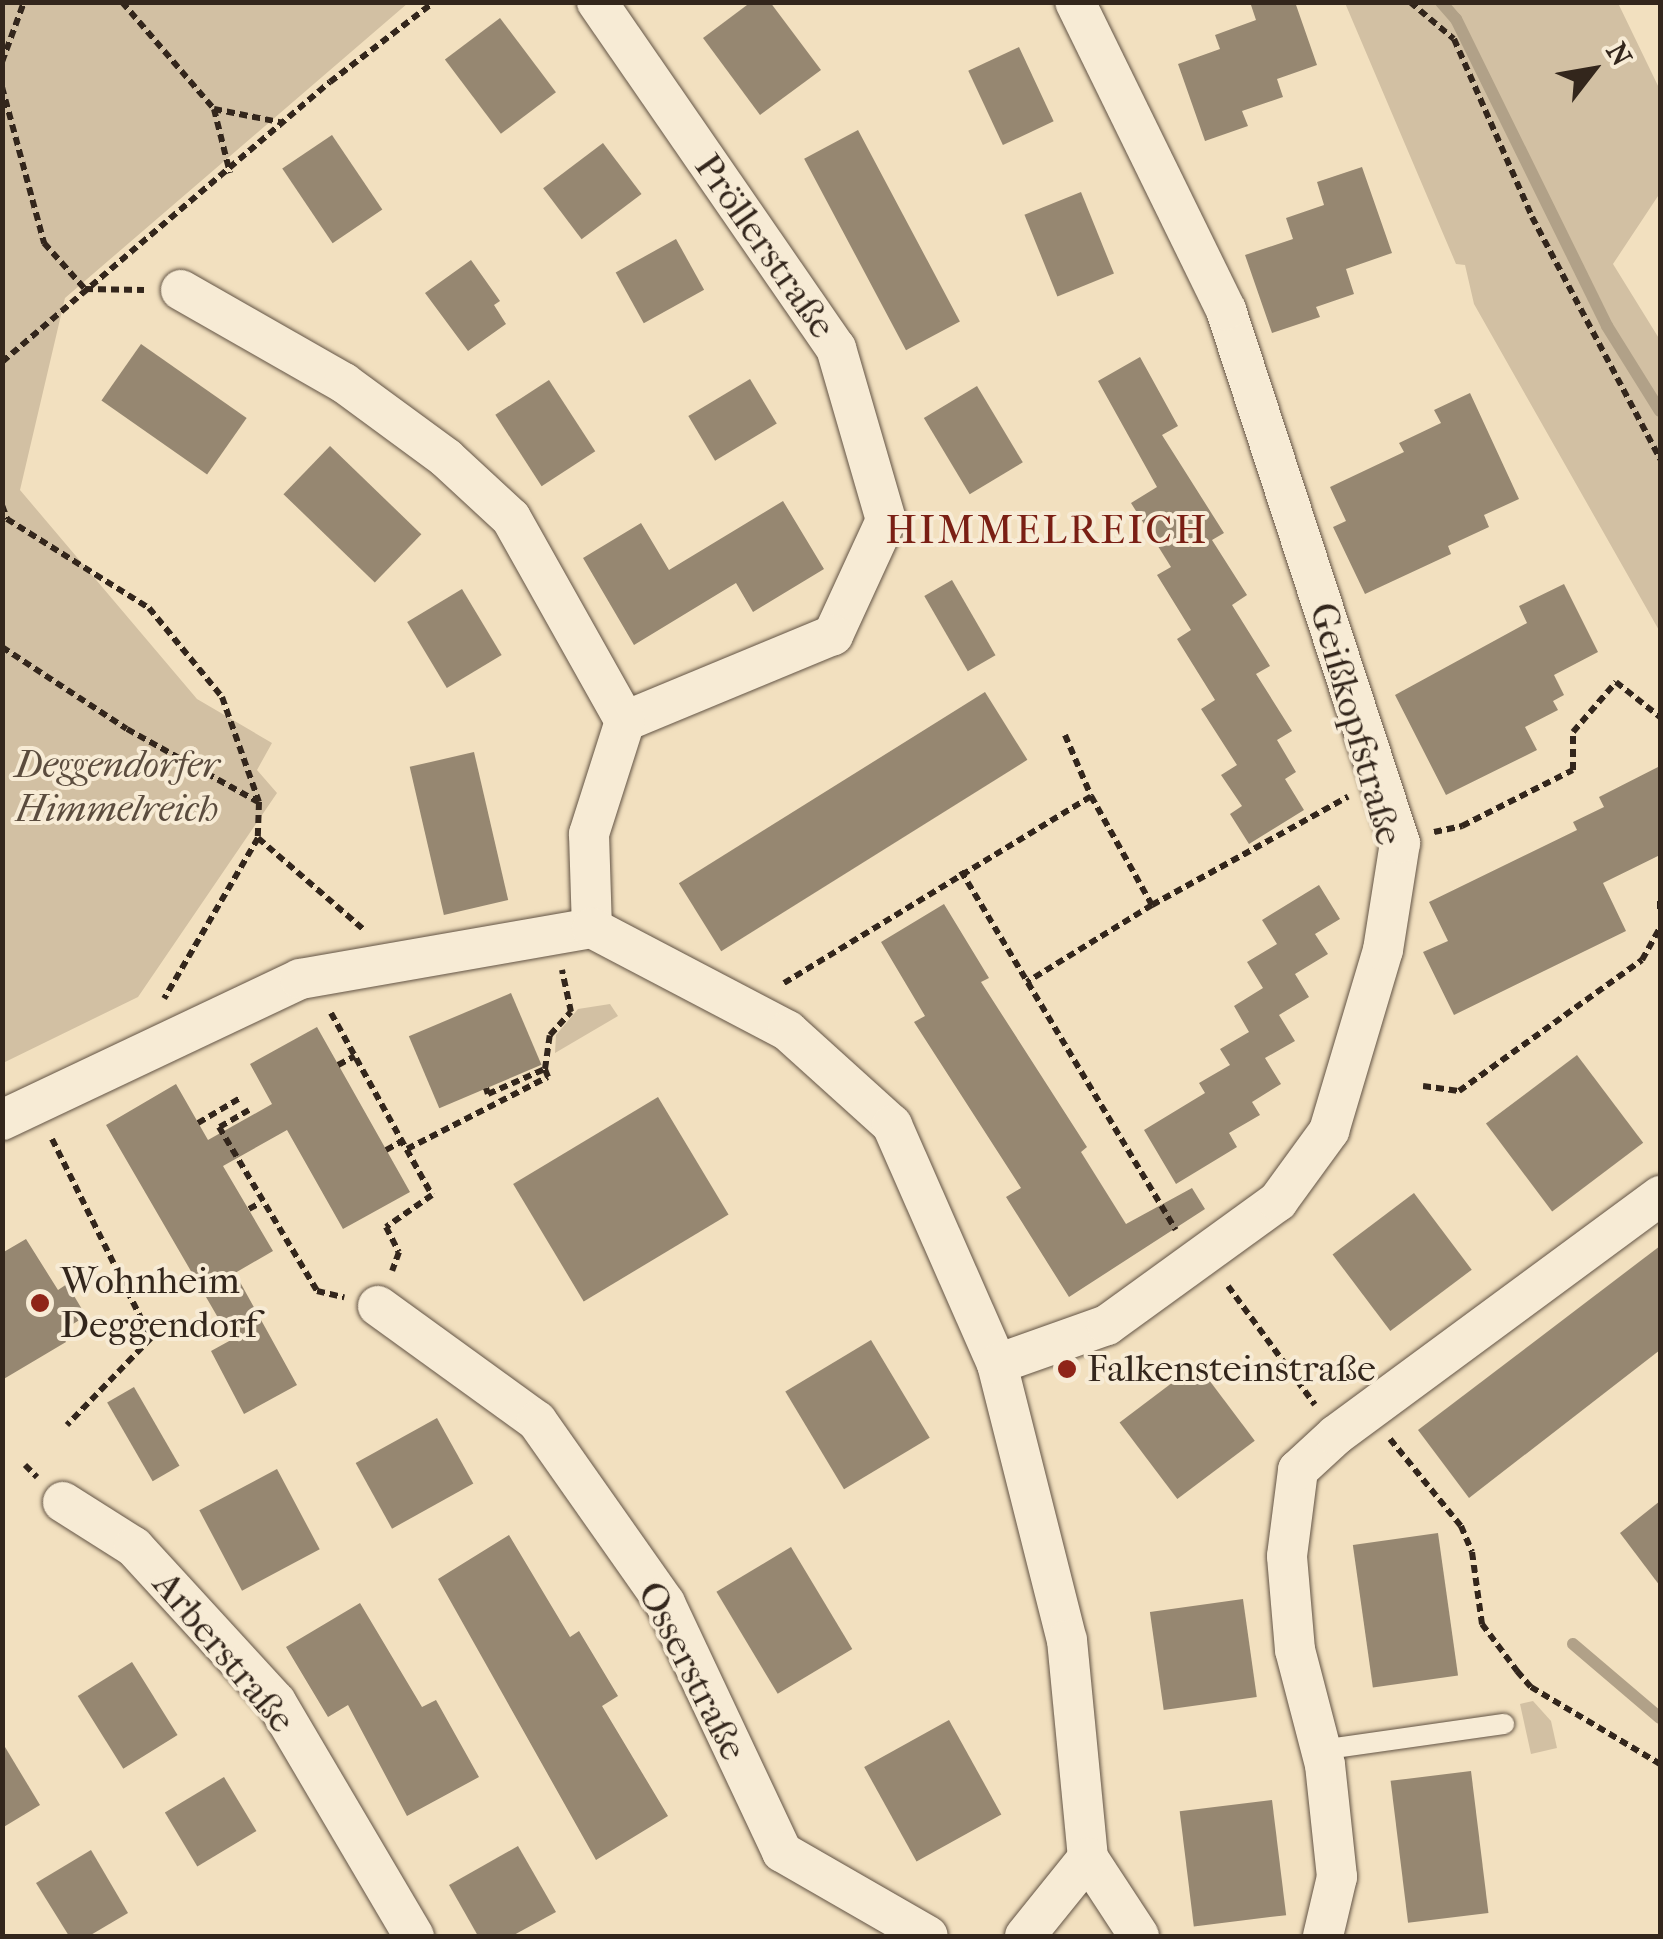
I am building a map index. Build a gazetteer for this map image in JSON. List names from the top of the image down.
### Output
{
  "streets": {
    "street": [
      "Pröllerstraße",
      "Geißkopfstraße",
      "Arberstraße",
      "Osserstraße"
    ]
  },
  "districts": ["HIMMELREICH"],
  "parks": ["Deggendorfer Himmelreich"],
  "places": ["Wohnheim Deggendorf", "Falkensteinstraße"],
  "north": "top right"
}
